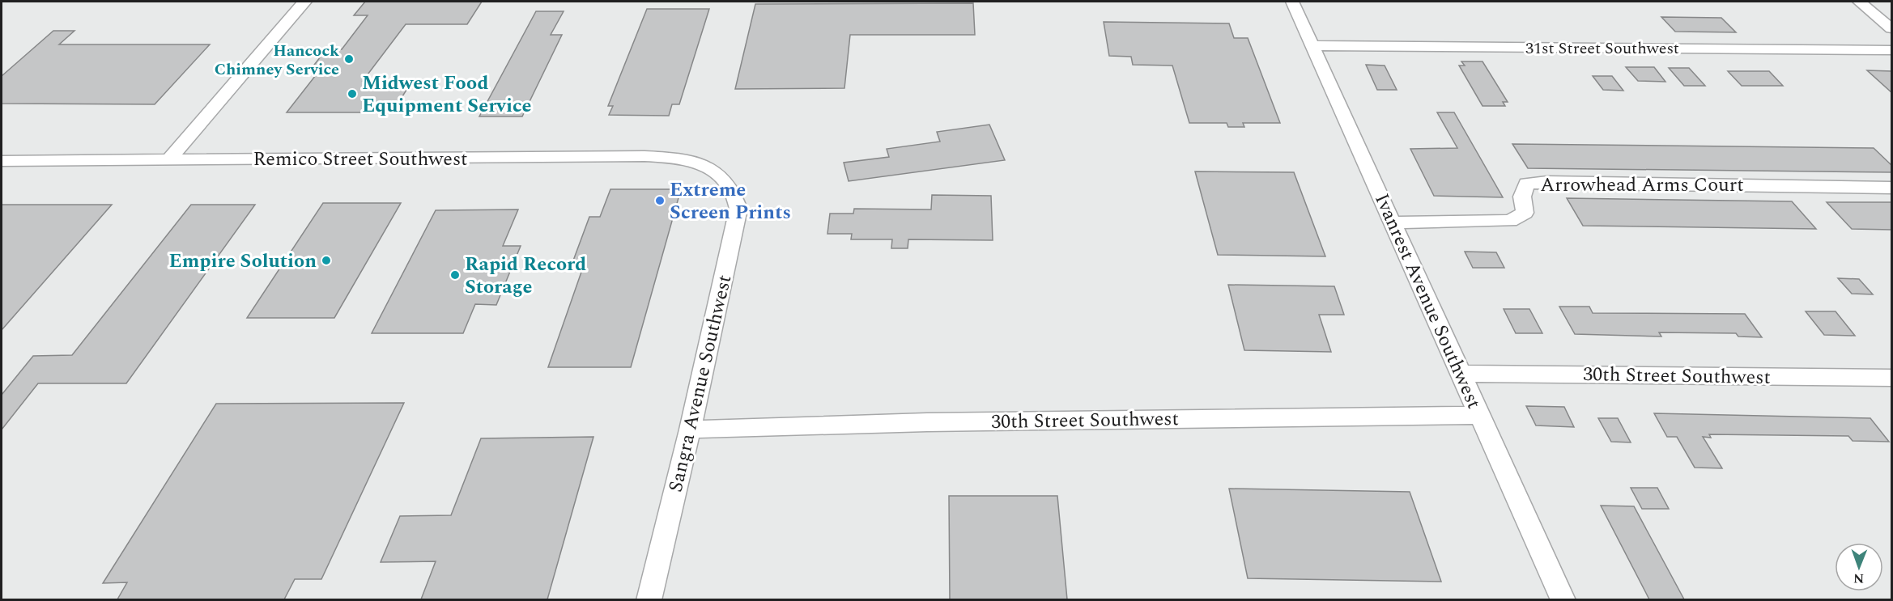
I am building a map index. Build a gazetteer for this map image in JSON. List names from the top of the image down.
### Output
{
  "streets": {
    "street": [
      "31st Street Southwest",
      "Remico Street Southwest",
      "Arrowhead Arms Court",
      "Ivanrest Avenue Southwest",
      "30th Street Southwest",
      "Sangra Avenue Southwest"
    ]
  },
  "crossings": [
    ["31st Street Southwest", "Ivanrest Avenue Southwest"],
    ["Remico Street Southwest", "Sangra Avenue Southwest"],
    ["Arrowhead Arms Court", "Ivanrest Avenue Southwest"],
    ["Ivanrest Avenue Southwest", "30th Street Southwest"],
    ["30th Street Southwest", "Sangra Avenue Southwest"]
  ],
  "places": [
    "Hancock Chimney Service",
    "Midwest Food Equipment Service",
    "Extreme Screen Prints",
    "Empire Solution",
    "Rapid Record Storage"
  ],
  "north": "bottom"
}
